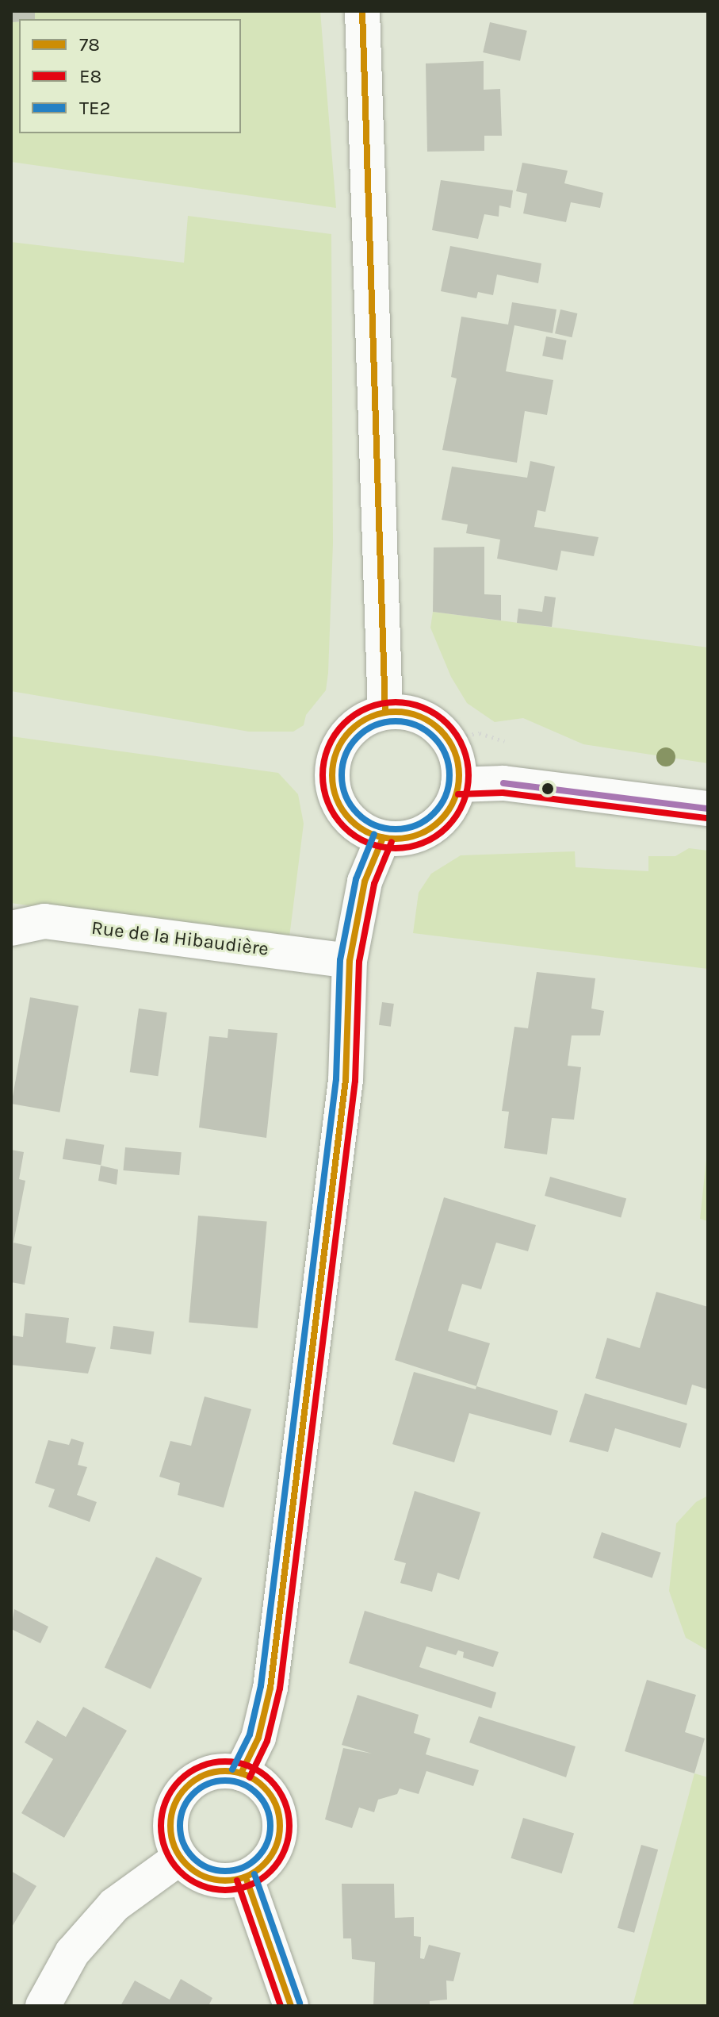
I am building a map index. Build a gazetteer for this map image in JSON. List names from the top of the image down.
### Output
{
  "streets": {
    "street": ["Rue de la Hibaudière"]
  },
  "lines": ["transit line 78", "transit line E8", "transit line TE2"],
  "legend": ["78", "E8", "TE2"]
}
